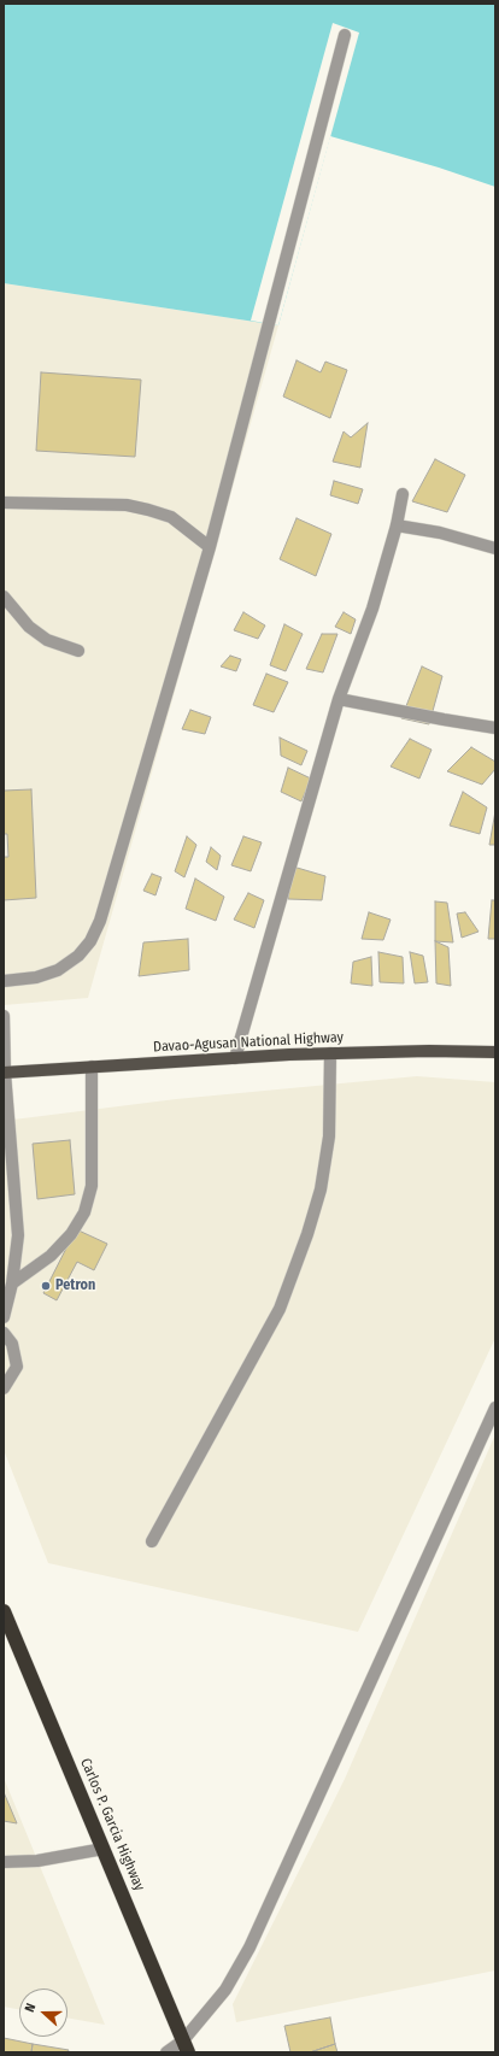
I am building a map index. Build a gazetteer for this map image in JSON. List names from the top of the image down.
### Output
{
  "streets": {
    "highway": ["Carlos P. Garcia Highway"],
    "main road": ["Davao-Agusan National Highway"]
  },
  "places": ["Petron"],
  "north": "left"
}
